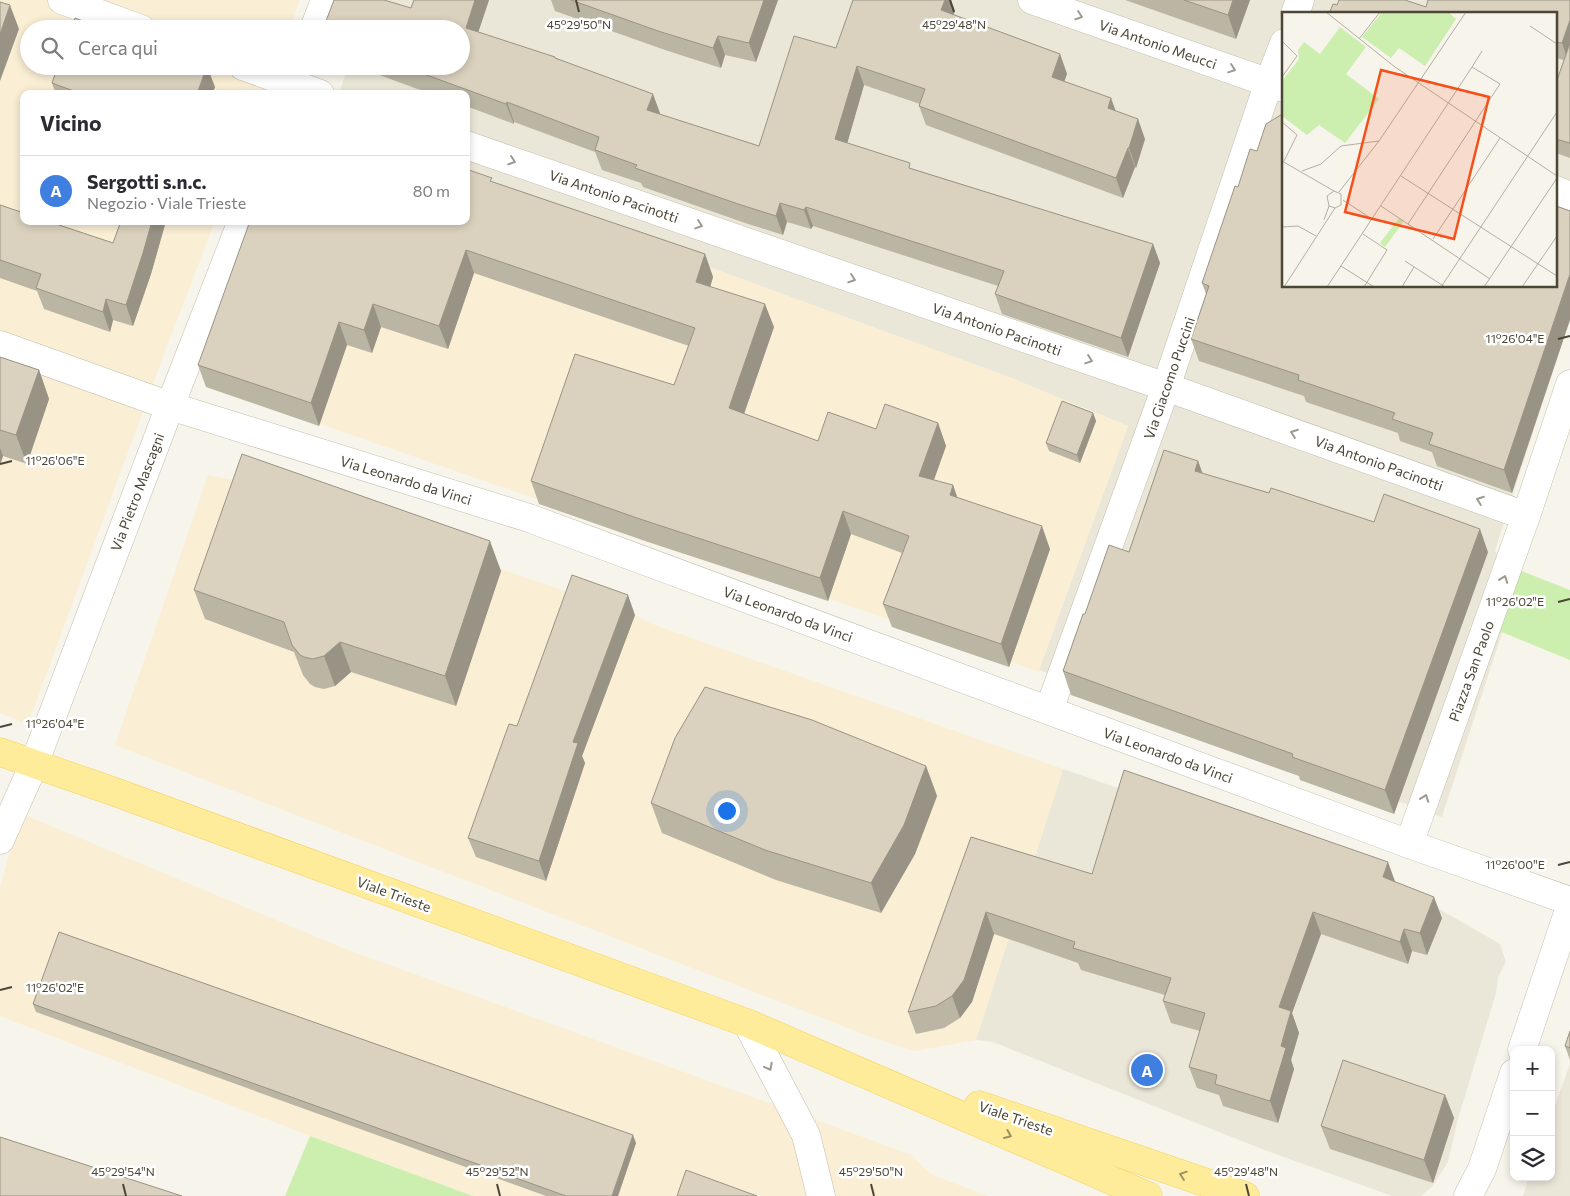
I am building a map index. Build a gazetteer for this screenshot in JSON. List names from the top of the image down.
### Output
{
  "streets": {
    "main road": ["Viale Trieste"],
    "street": [
      "Via Antonio Meucci",
      "Via Antonio Pacinotti",
      "Via Giacomo Puccini",
      "Via Leonardo da Vinci",
      "Via Pietro Mascagni",
      "Piazza San Paolo"
    ]
  },
  "crossings": [
    ["Via Antonio Meucci", "Via Giacomo Puccini"],
    ["Via Antonio Pacinotti", "Via Giacomo Puccini"],
    ["Via Antonio Pacinotti", "Piazza San Paolo"],
    ["Via Giacomo Puccini", "Via Leonardo da Vinci"],
    ["Via Leonardo da Vinci", "Via Pietro Mascagni"],
    ["Via Leonardo da Vinci", "Piazza San Paolo"],
    ["Via Pietro Mascagni", "Viale Trieste"]
  ],
  "one_way": ["Via Antonio Meucci", "Piazza San Paolo"],
  "page": {
    "search": "Cerca qui",
    "heading": "Vicino",
    "list": [
      {
        "mark": "A",
        "name": "Sergotti s.n.c.",
        "note": "Negozio · Viale Trieste",
        "value": "80 m"
      }
    ],
    "map_buttons": ["+", "−"],
    "pins": "A"
  },
  "coordinates": [
    "45°29'50\"N",
    "45°29'48\"N",
    "11°26'04\"E",
    "11°26'06\"E",
    "11°26'02\"E",
    "11°26'00\"E",
    "45°29'54\"N",
    "45°29'52\"N"
  ]
}
